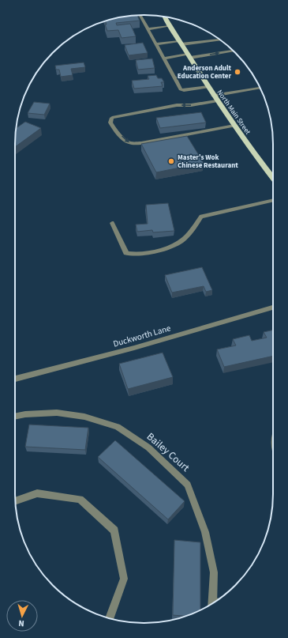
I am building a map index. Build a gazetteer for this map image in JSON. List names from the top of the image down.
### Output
{
  "streets": {
    "main road": ["North Main Street"],
    "street": ["Duckworth Lane", "Bailey Court"]
  },
  "places": ["Anderson Adult Education Center", "Master's Wok Chinese Restaurant"],
  "north": "bottom"
}
